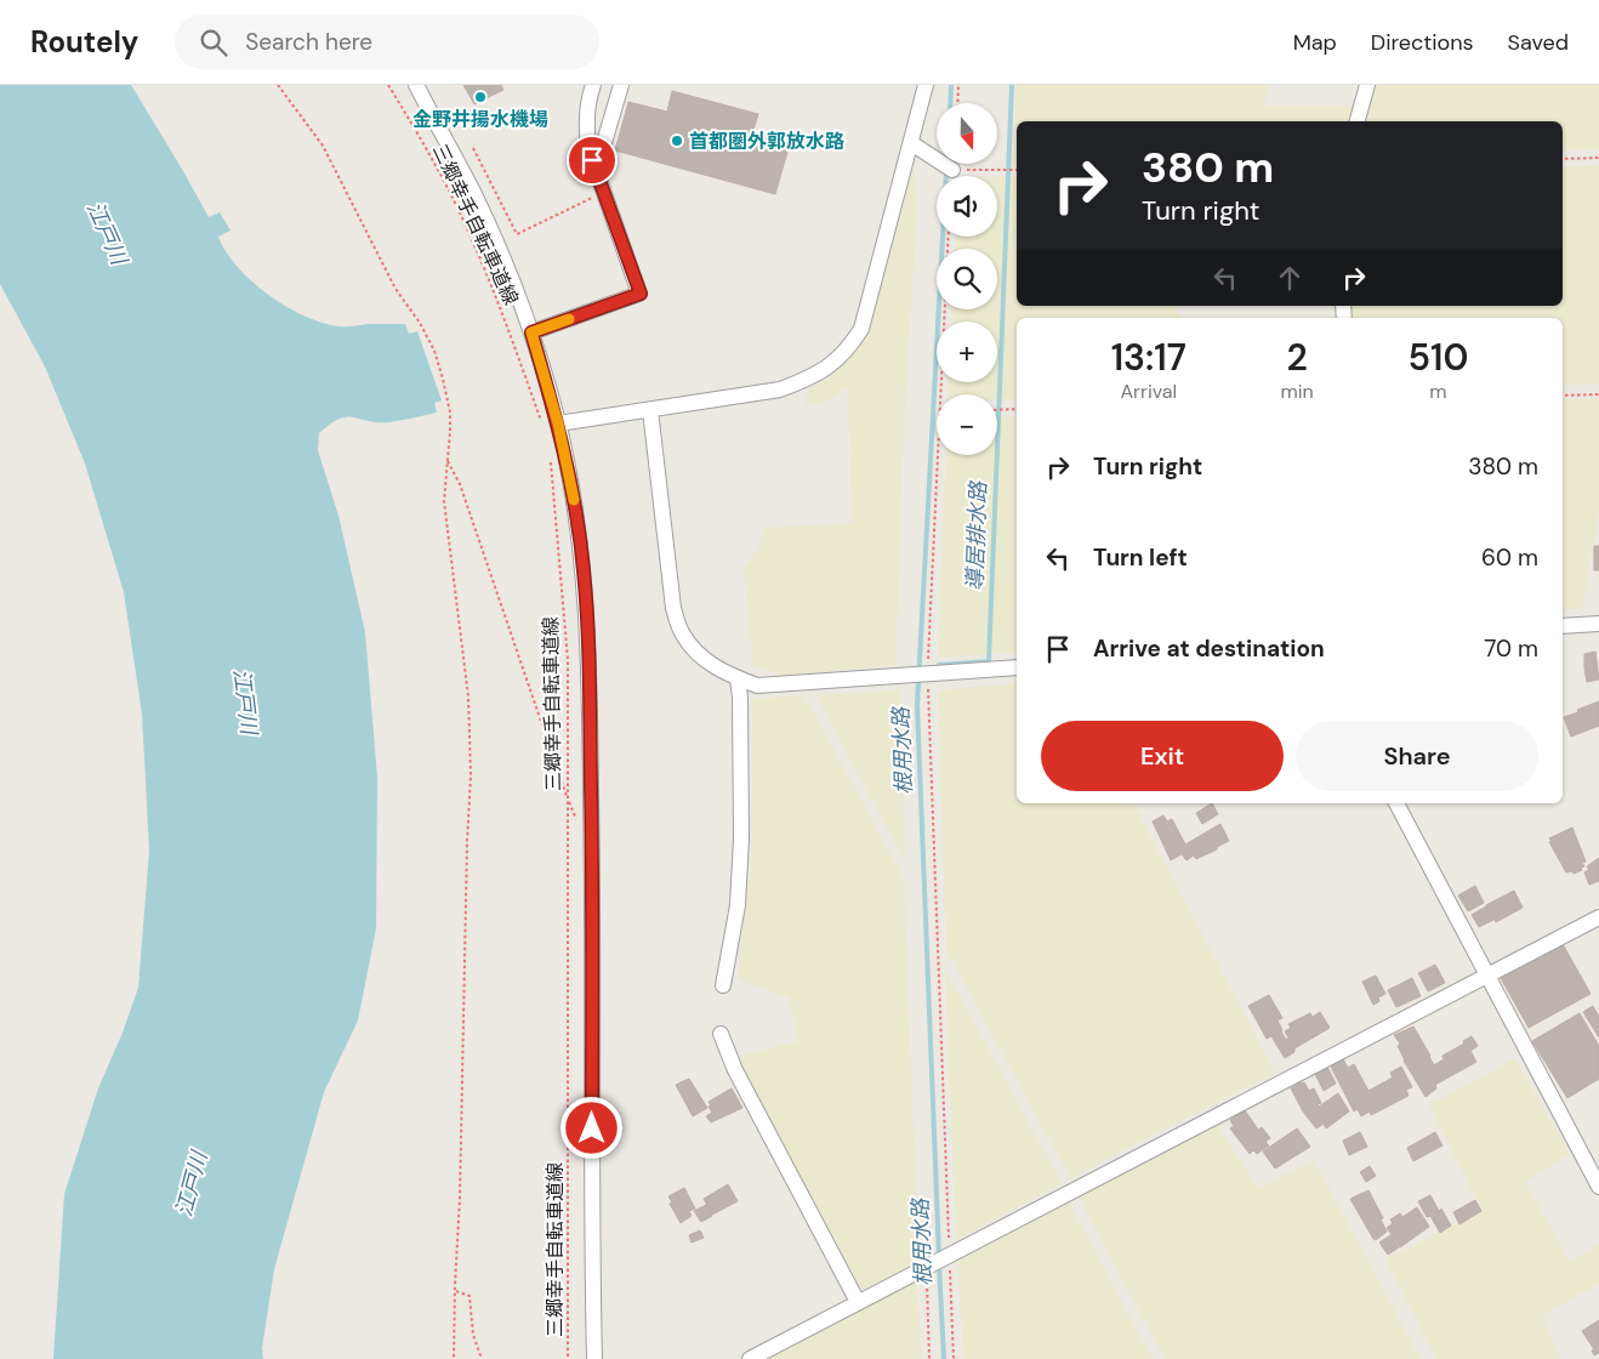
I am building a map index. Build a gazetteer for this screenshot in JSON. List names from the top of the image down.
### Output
{
  "streets": {
    "path": ["三郷幸手自転車道線"]
  },
  "water": ["江戸川", "導居排水路", "根用水路"],
  "places": ["金野井揚水機場", "首都圏外郭放水路"],
  "north": "bottom",
  "page": {
    "header": "Routely",
    "search": "Search here",
    "nav": ["Map", "Directions", "Saved"],
    "map_buttons": ["+", "−"],
    "turn": ["380 m", "Turn right"],
    "eta": [
      "13:17",
      "Arrival",
      "2",
      "min",
      "510",
      "m"
    ],
    "list": [
      {
        "name": "Turn right",
        "value": "380 m"
      },
      {
        "name": "Turn left",
        "value": "60 m"
      },
      {
        "name": "Arrive at destination",
        "value": "70 m"
      }
    ],
    "buttons": ["Exit", "Share"]
  }
}
